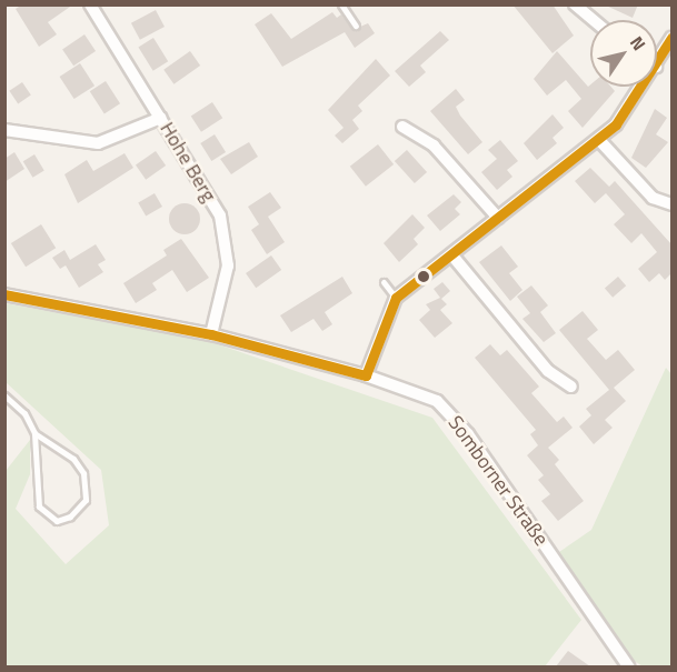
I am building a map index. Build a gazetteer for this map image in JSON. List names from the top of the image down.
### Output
{
  "streets": {
    "street": ["Hohe Berg", "Somborner Straße"]
  },
  "crossings": [
    ["Hohe Berg", "Somborner Straße"]
  ],
  "north": "top right"
}
